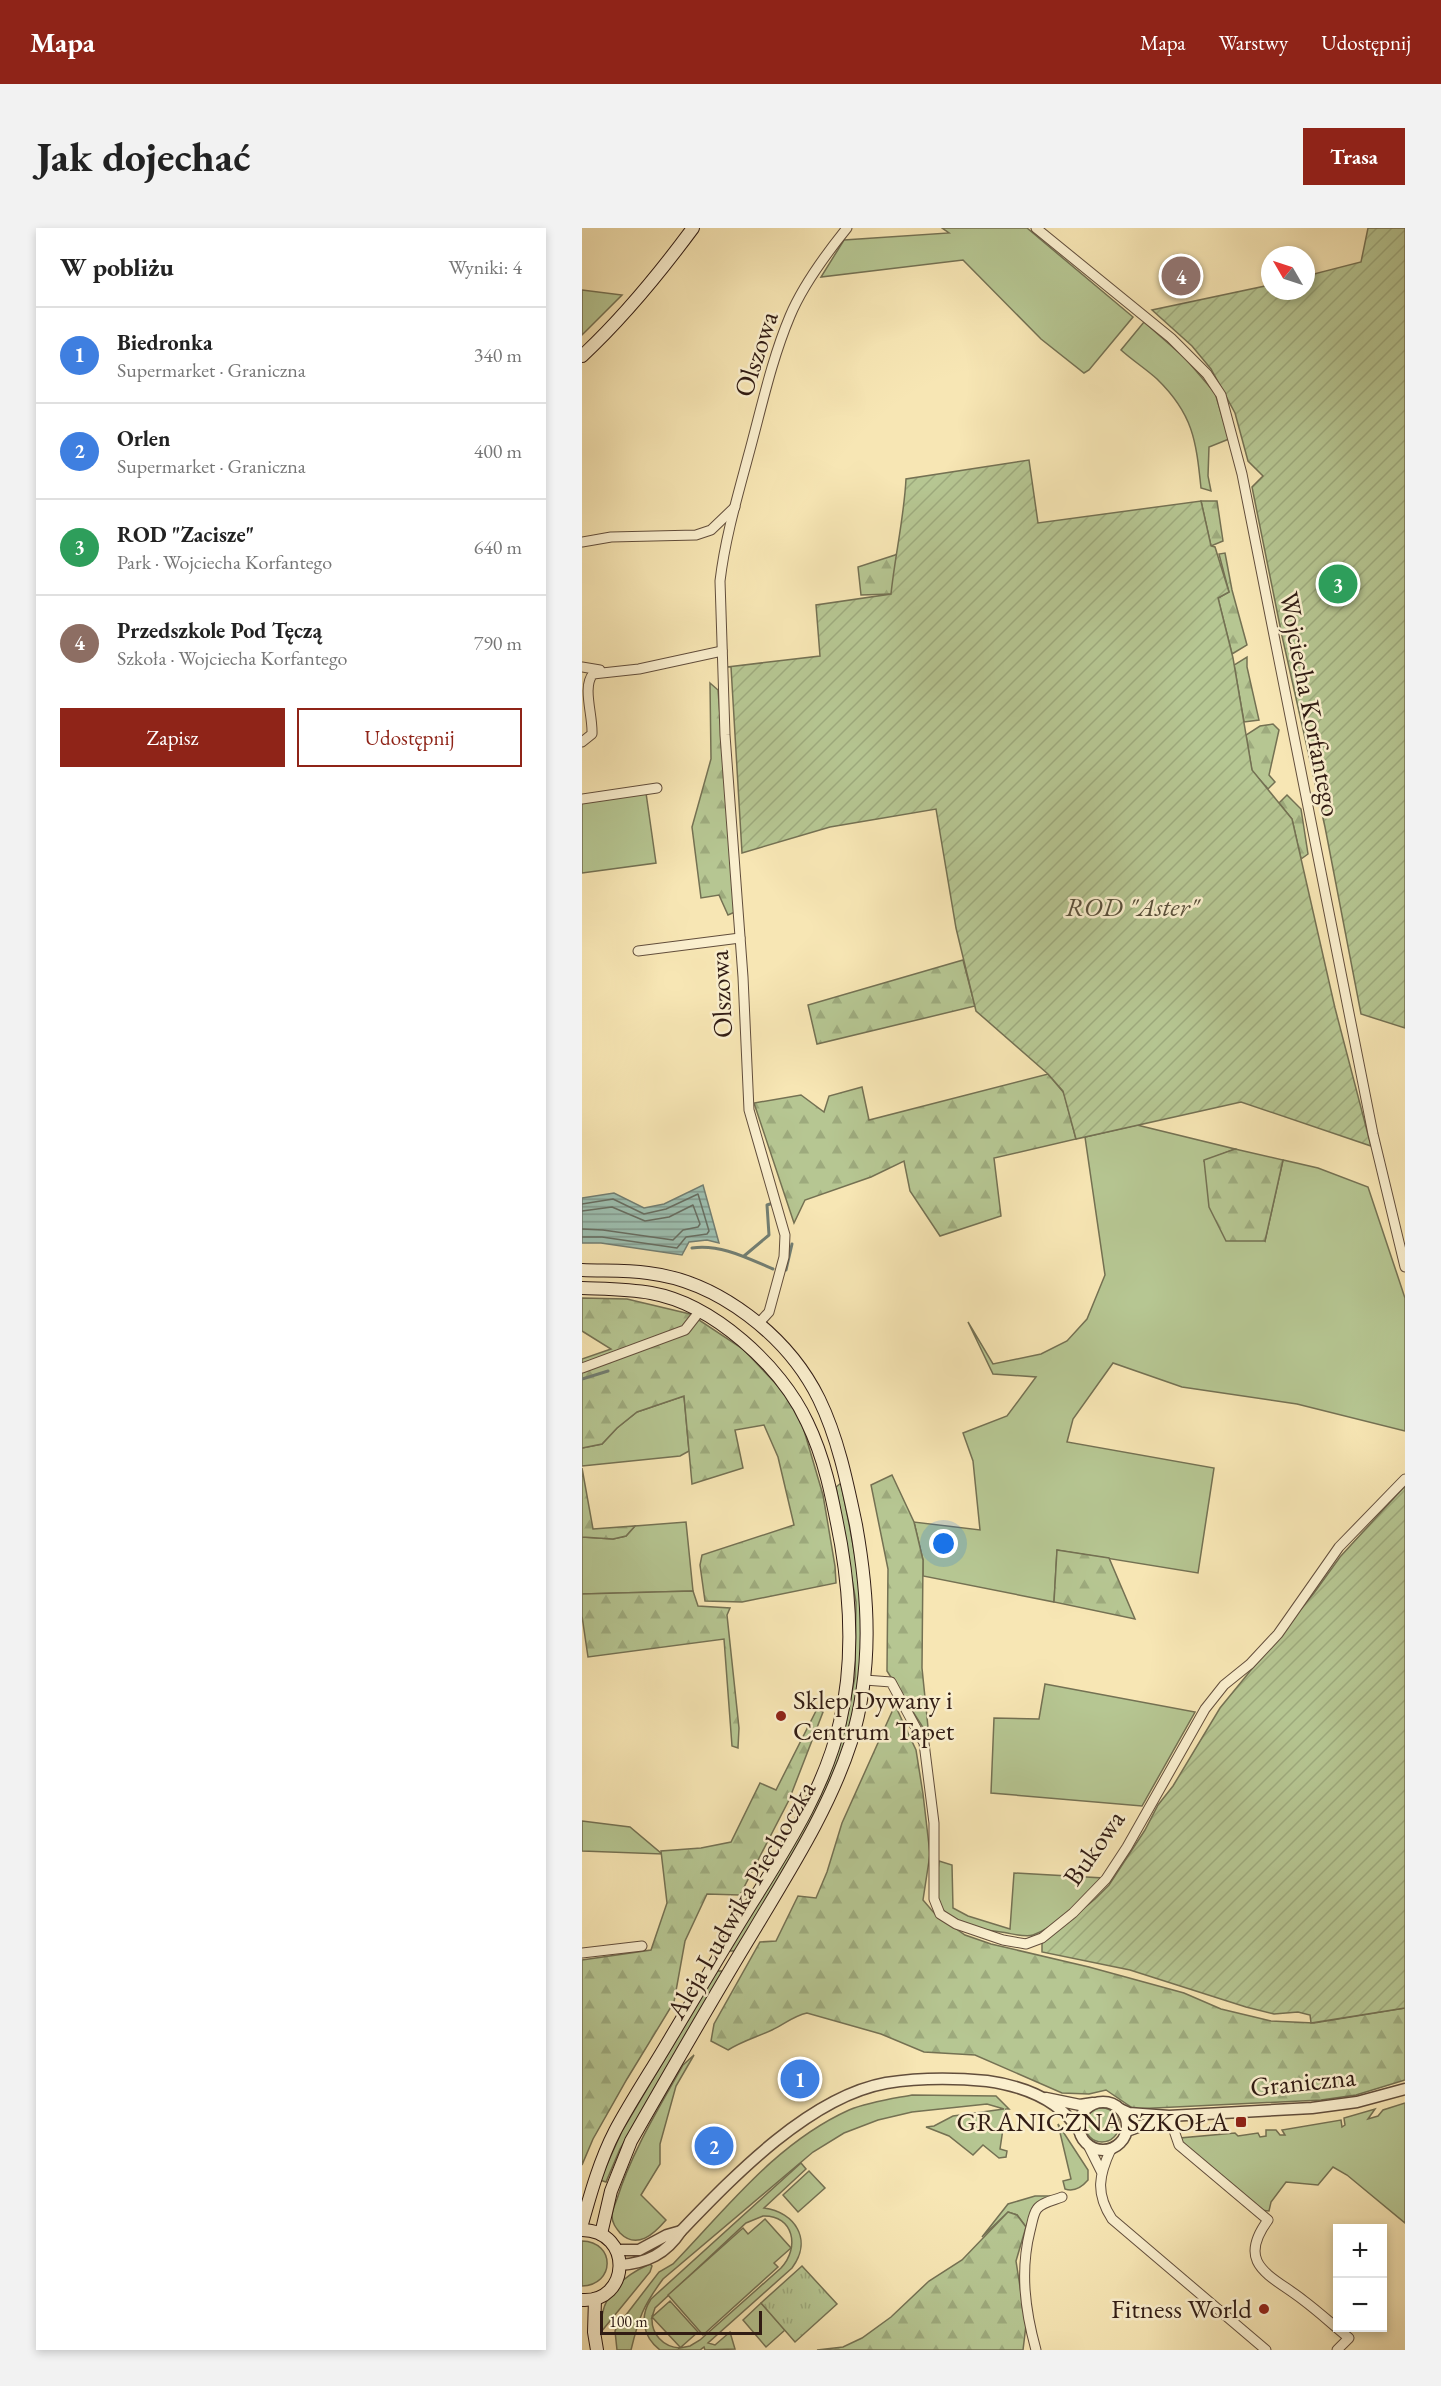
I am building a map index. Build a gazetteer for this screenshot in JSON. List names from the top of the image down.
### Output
{
  "streets": {
    "main road": ["Aleja Ludwika Piechoczka"],
    "street": [
      "Olszowa",
      "Wojciecha Korfantego",
      "Bukowa",
      "Graniczna"
    ]
  },
  "crossings": [
    ["Olszowa", "Aleja Ludwika Piechoczka"],
    ["Bukowa", "Aleja Ludwika Piechoczka"]
  ],
  "parks": ["ROD \"Aster\""],
  "places": {
    "other": ["Sklep Dywany i Centrum Tapet", "Fitness World"],
    "transit": ["GRANICZNA SZKOŁA"]
  },
  "scale_bar": "100 m",
  "north": "top left",
  "page": {
    "header": "Mapa",
    "nav": ["Mapa", "Warstwy", "Udostępnij"],
    "buttons": [
      "Trasa",
      ["Zapisz", "Udostępnij"]
    ],
    "title": "Jak dojechać",
    "heading": ["W pobliżu", "Wyniki: 4"],
    "pins": [
      "4",
      "3",
      "1",
      "2"
    ],
    "list": [
      {
        "mark": "1",
        "name": "Biedronka",
        "note": "Supermarket · Graniczna",
        "value": "340 m"
      },
      {
        "mark": "2",
        "name": "Orlen",
        "note": "Supermarket · Graniczna",
        "value": "400 m"
      },
      {
        "mark": "3",
        "name": "ROD \"Zacisze\"",
        "note": "Park · Wojciecha Korfantego",
        "value": "640 m"
      },
      {
        "mark": "4",
        "name": "Przedszkole Pod Tęczą",
        "note": "Szkoła · Wojciecha Korfantego",
        "value": "790 m"
      }
    ],
    "map_buttons": ["+", "−"],
    "scale": "100 m"
  }
}
